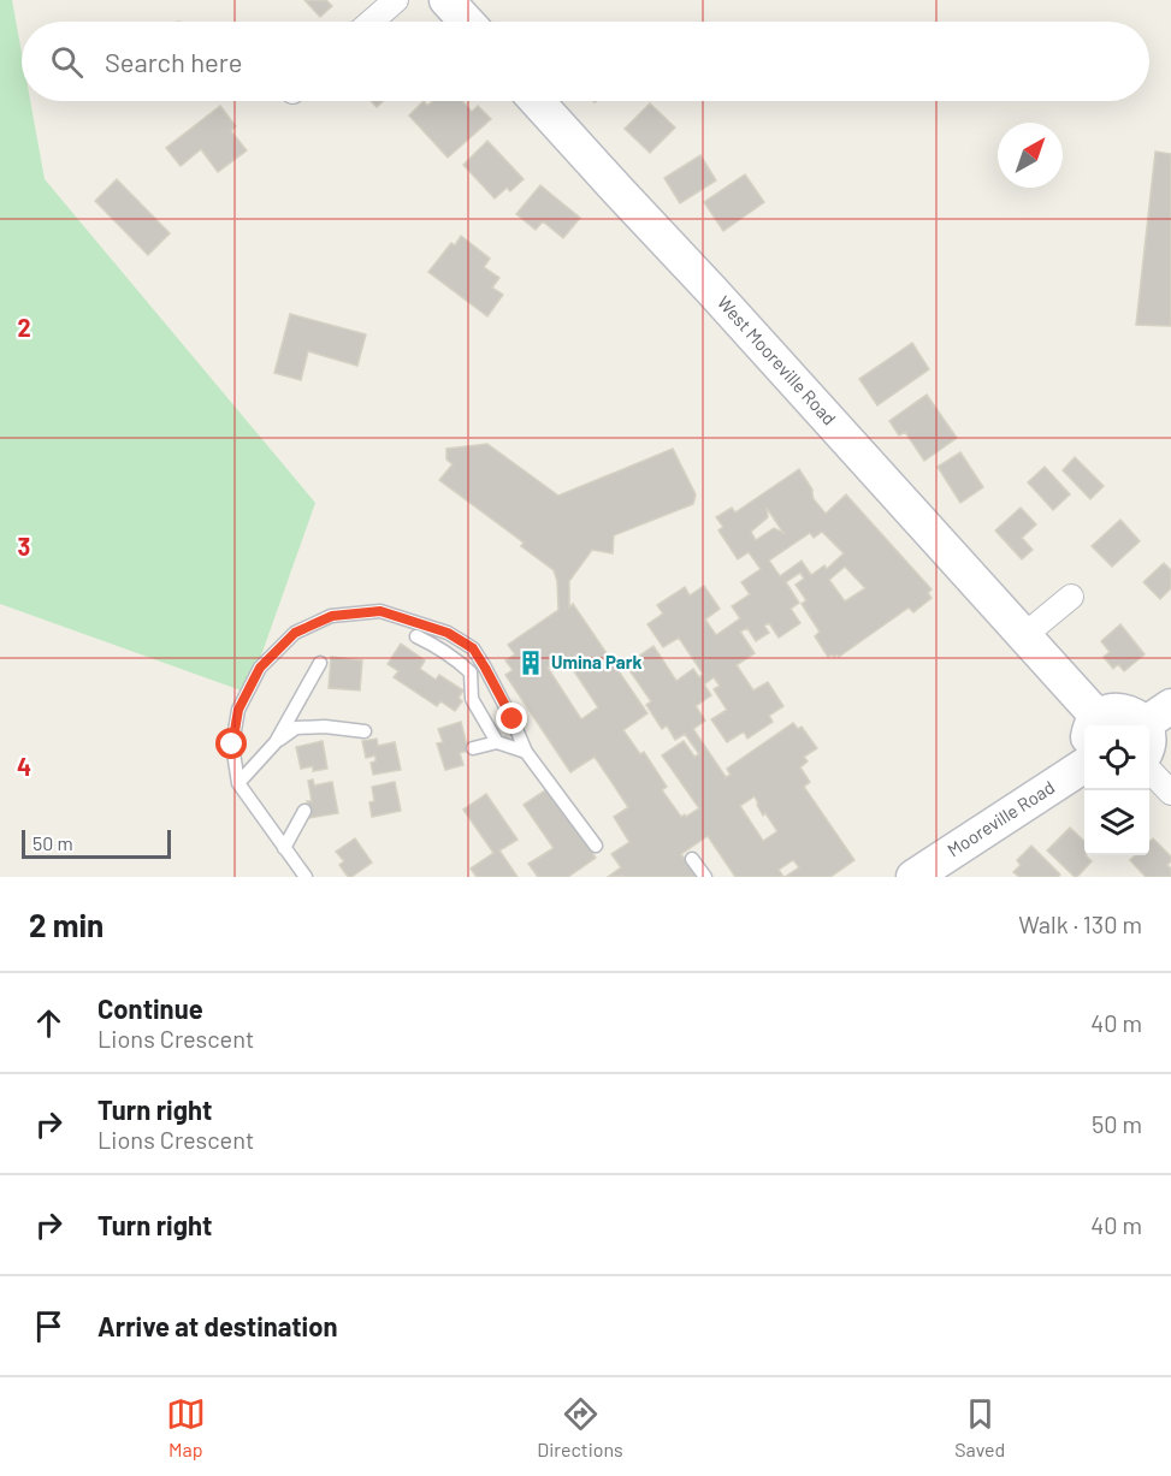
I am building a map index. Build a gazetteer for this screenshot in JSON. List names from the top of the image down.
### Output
{
  "streets": {
    "main road": ["West Mooreville Road", "Mooreville Road"]
  },
  "places": {
    "building": ["Umina Park"]
  },
  "scale_bar": "50 m",
  "north": "top right",
  "page": {
    "search": "Search here",
    "scale": "50 m",
    "heading": ["2 min", "Walk · 130 m"],
    "list": [
      ["Continue", "Lions Crescent", "40 m"],
      ["Turn right", "Lions Crescent", "50 m"],
      ["Turn right", "40 m"],
      "Arrive at destination"
    ],
    "nav": ["Map", "Directions", "Saved"]
  },
  "grid": {
    "rows": ["2", "3", "4"]
  }
}
